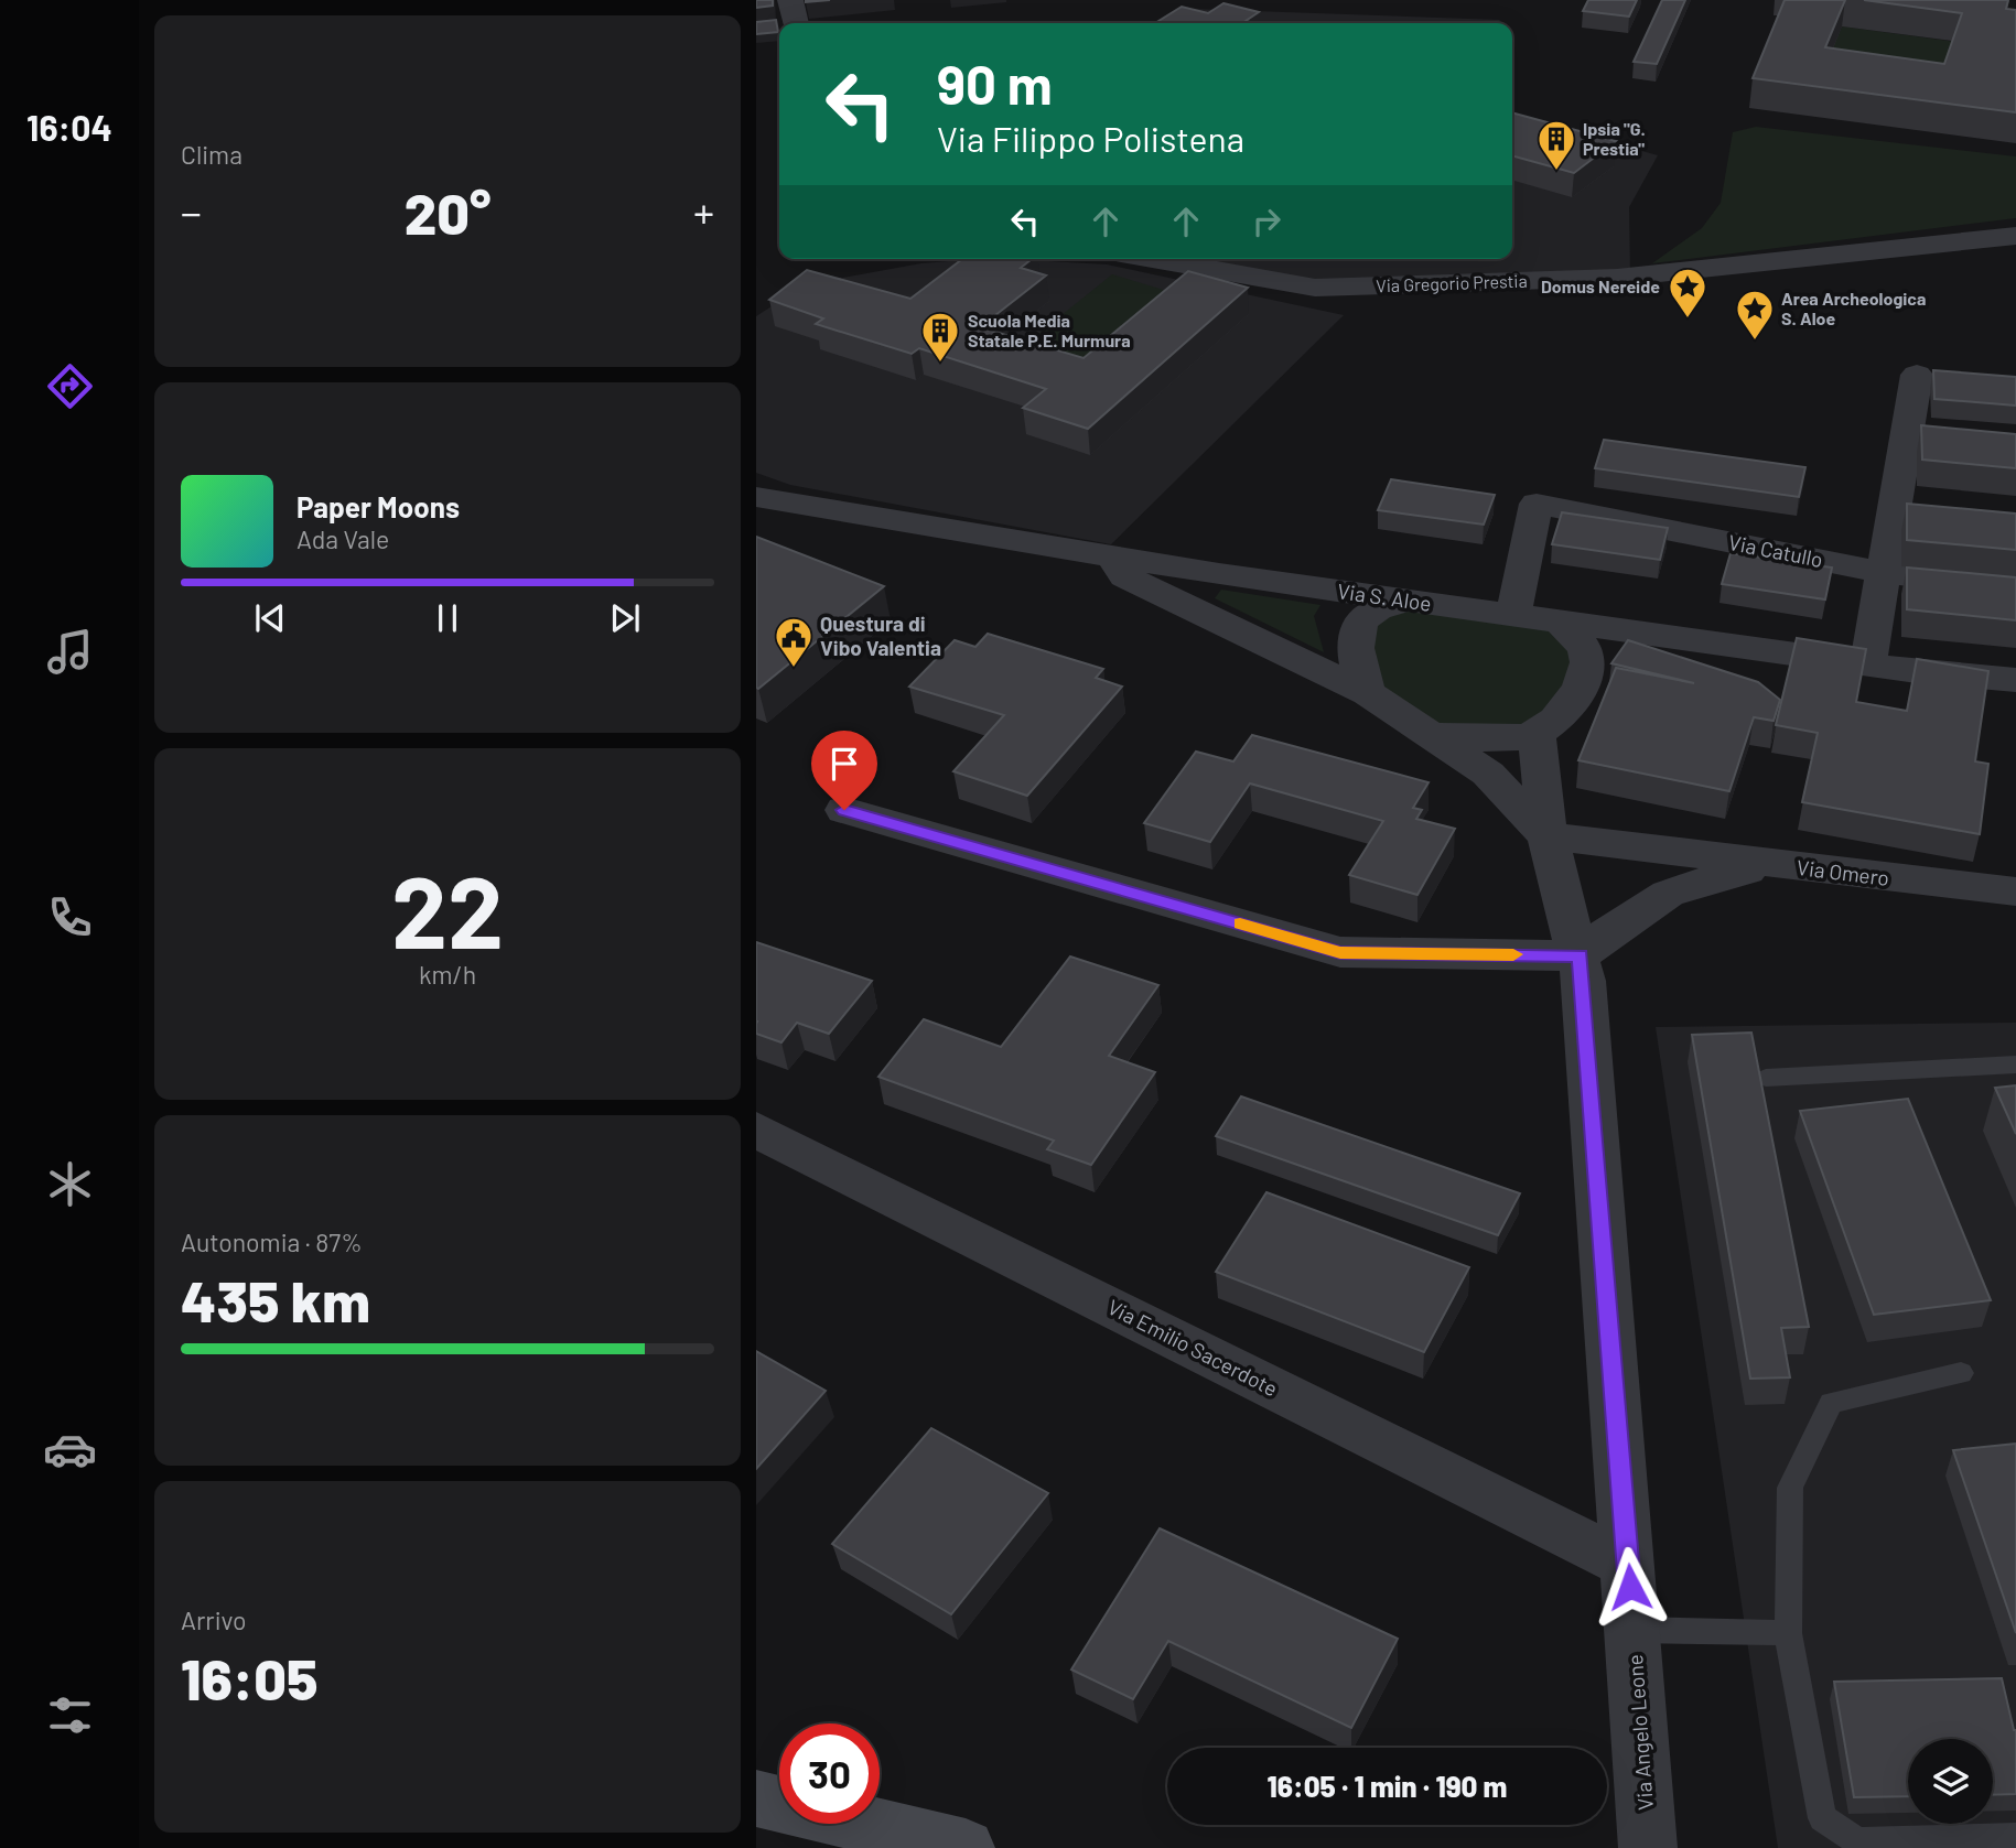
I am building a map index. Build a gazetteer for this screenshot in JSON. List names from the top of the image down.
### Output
{
  "streets": {
    "street": [
      "Via Gregorio Prestia",
      "Via Catullo",
      "Via S. Aloe",
      "Via Omero",
      "Via Emilio Sacerdote",
      "Via Angelo Leone"
    ]
  },
  "crossings": [
    ["Via Catullo", "Via S. Aloe"],
    ["Via Omero", "Via Angelo Leone"],
    ["Via Emilio Sacerdote", "Via Angelo Leone"]
  ],
  "places": {
    "building": ["Ipsia \"G. Prestia\"", "Scuola Media Statale P.E. Murmura"],
    "place": ["Domus Nereide", "Area Archeologica S. Aloe"],
    "public building": ["Questura di Vibo Valentia"]
  },
  "page": {
    "tabs": "16:04",
    "tile": [
      "Clima",
      ["22", "km/h"],
      ["Autonomia · 87%", "435 km"],
      ["Arrivo", "16:05"]
    ],
    "turn": ["90 m", "Via Filippo Polistena"],
    "heat": ["−", "20°", "+"],
    "song": ["Paper Moons", "Ada Vale"],
    "limit": "30",
    "trip": "16:05 · 1 min · 190 m"
  }
}
